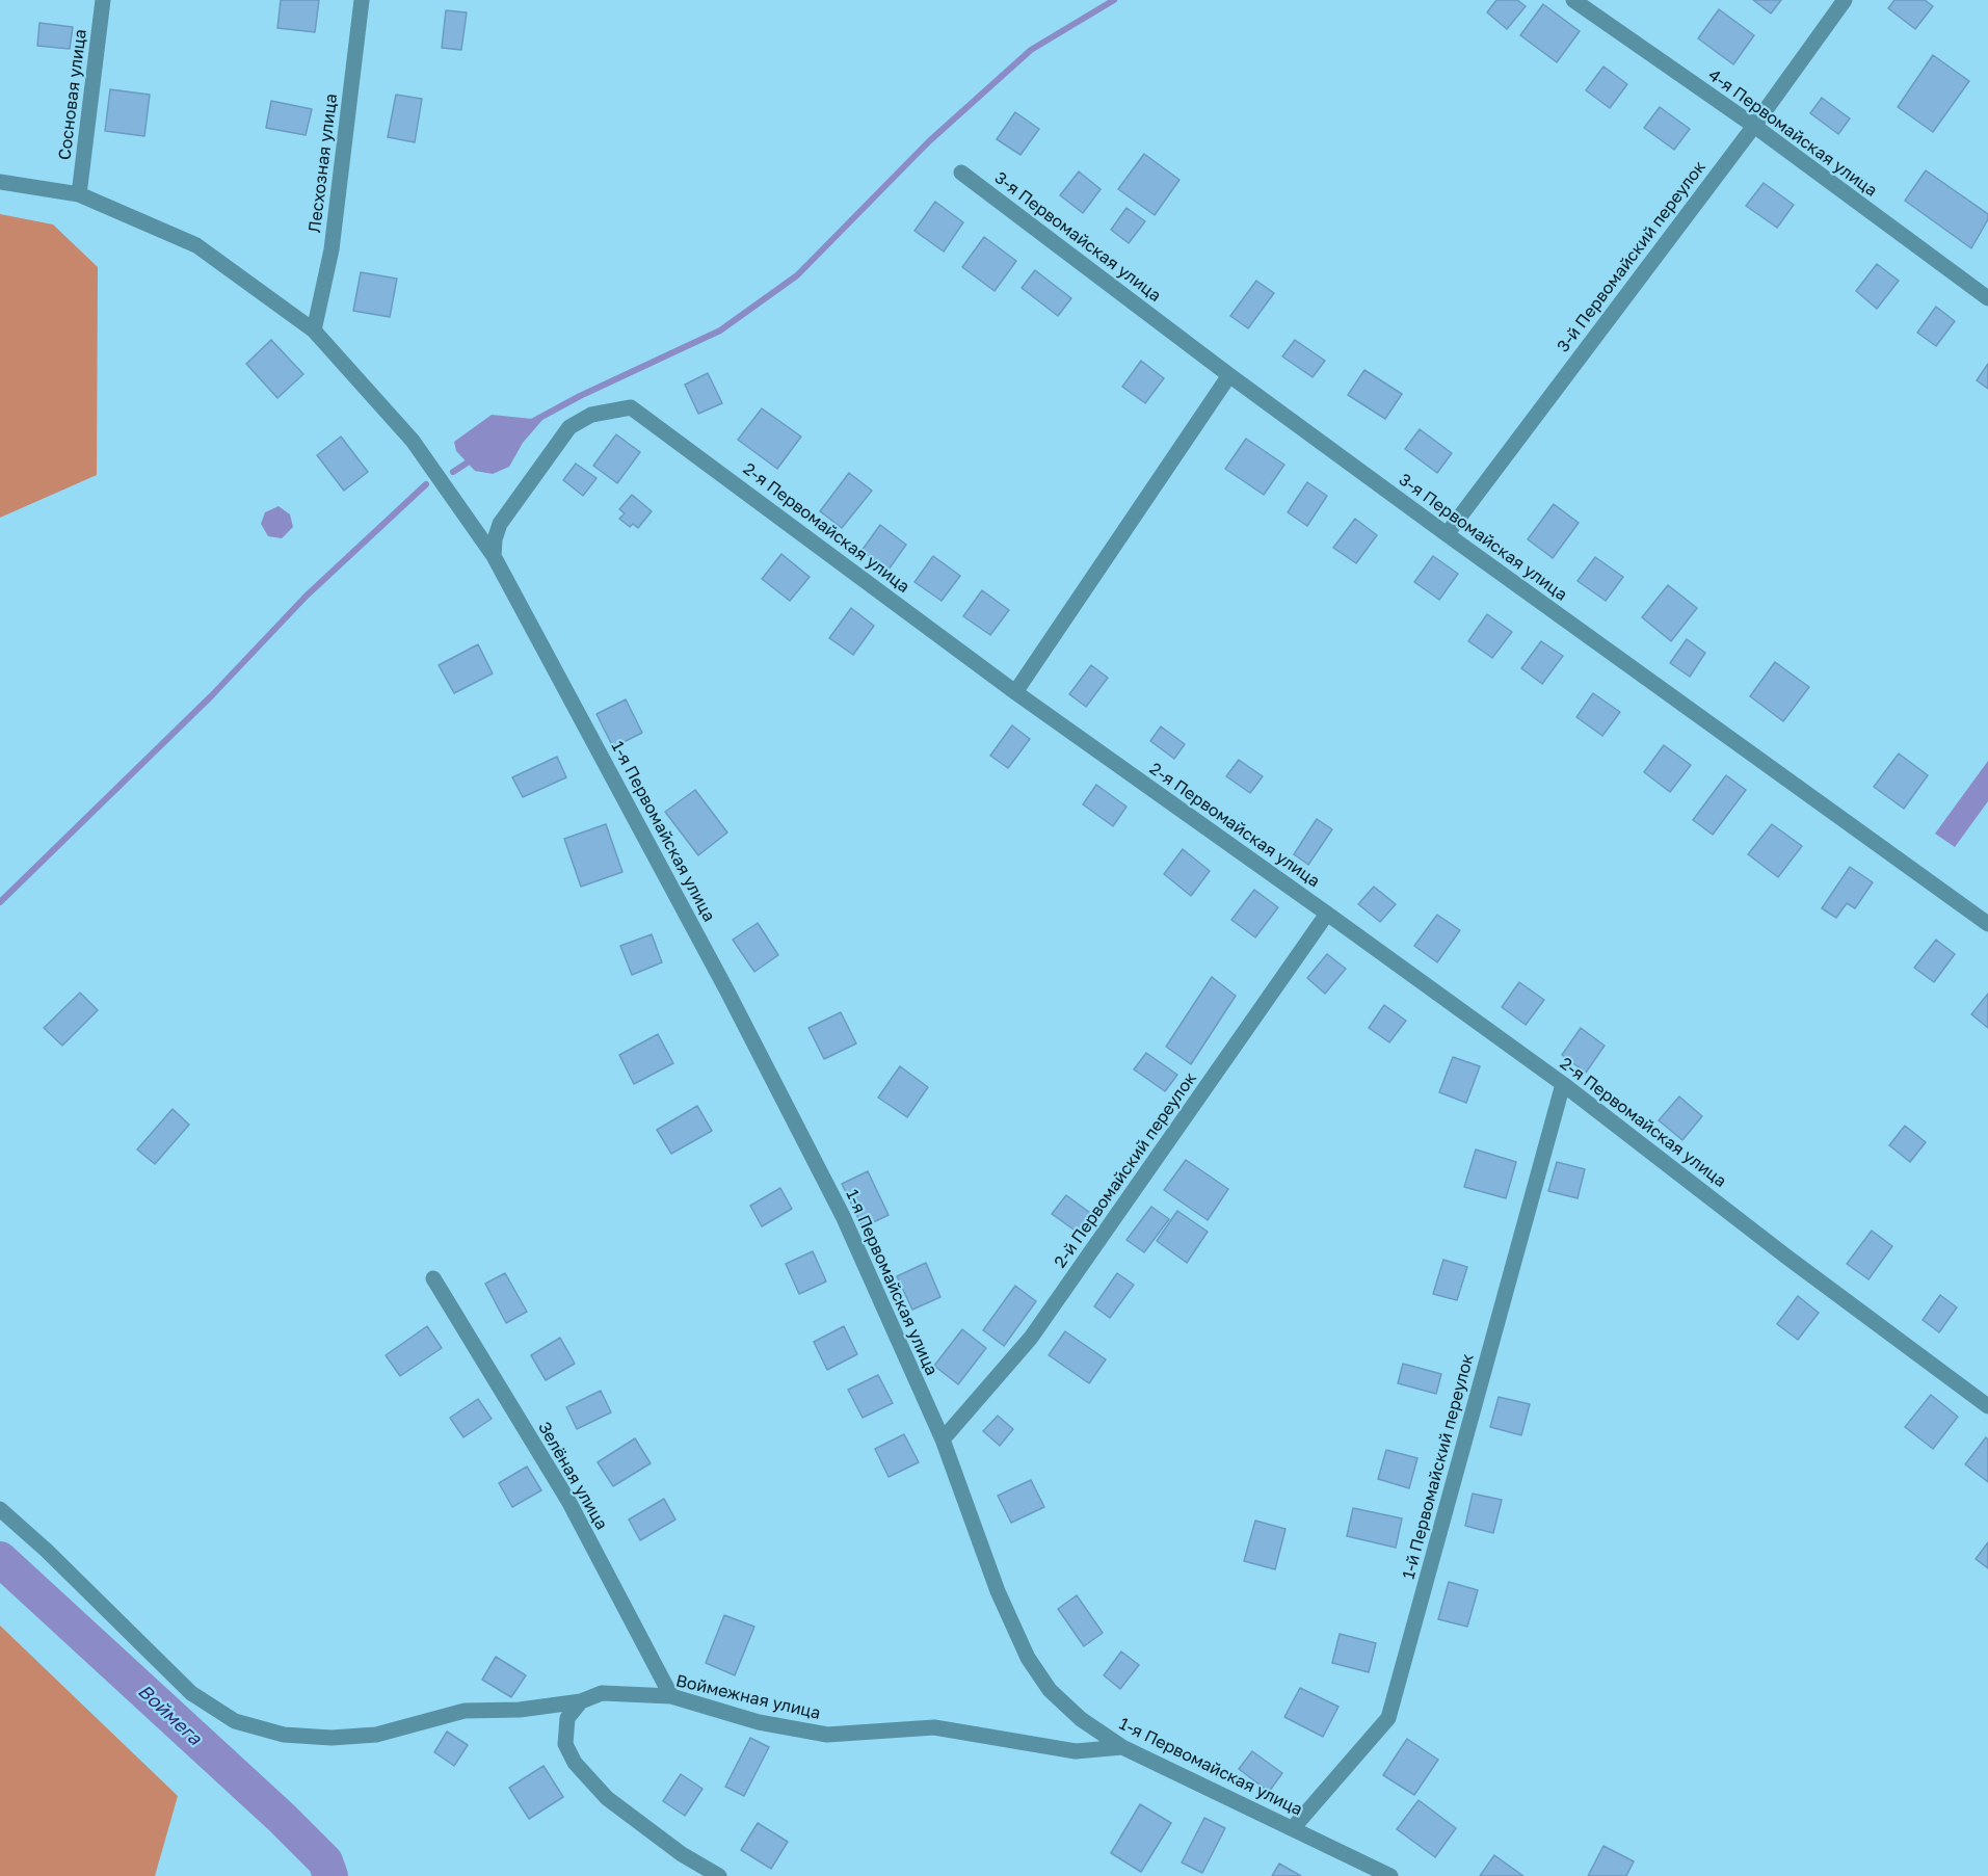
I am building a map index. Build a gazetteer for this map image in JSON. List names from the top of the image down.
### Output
{
  "streets": {
    "street": [
      "Сосновая улица",
      "4-я Первомайская улица",
      "Лесхозная улица",
      "3-я Первомайская улица",
      "3-й Первомайский переулок",
      "2-я Первомайская улица",
      "1-я Первомайская улица",
      "2-й Первомайский переулок",
      "1-й Первомайский переулок",
      "Зелёная улица",
      "Воймежная улица"
    ]
  },
  "crossings": [
    ["Сосновая улица", "1-я Первомайская улица"],
    ["4-я Первомайская улица", "3-й Первомайский переулок"],
    ["Лесхозная улица", "1-я Первомайская улица"],
    ["3-я Первомайская улица", "3-й Первомайский переулок"],
    ["2-я Первомайская улица", "1-я Первомайская улица"],
    ["2-я Первомайская улица", "2-й Первомайский переулок"],
    ["2-я Первомайская улица", "1-й Первомайский переулок"],
    ["1-я Первомайская улица", "2-й Первомайский переулок"],
    ["1-я Первомайская улица", "1-й Первомайский переулок"],
    ["1-я Первомайская улица", "Воймежная улица"],
    ["Зелёная улица", "Воймежная улица"]
  ],
  "water": ["Воймега"]
}
